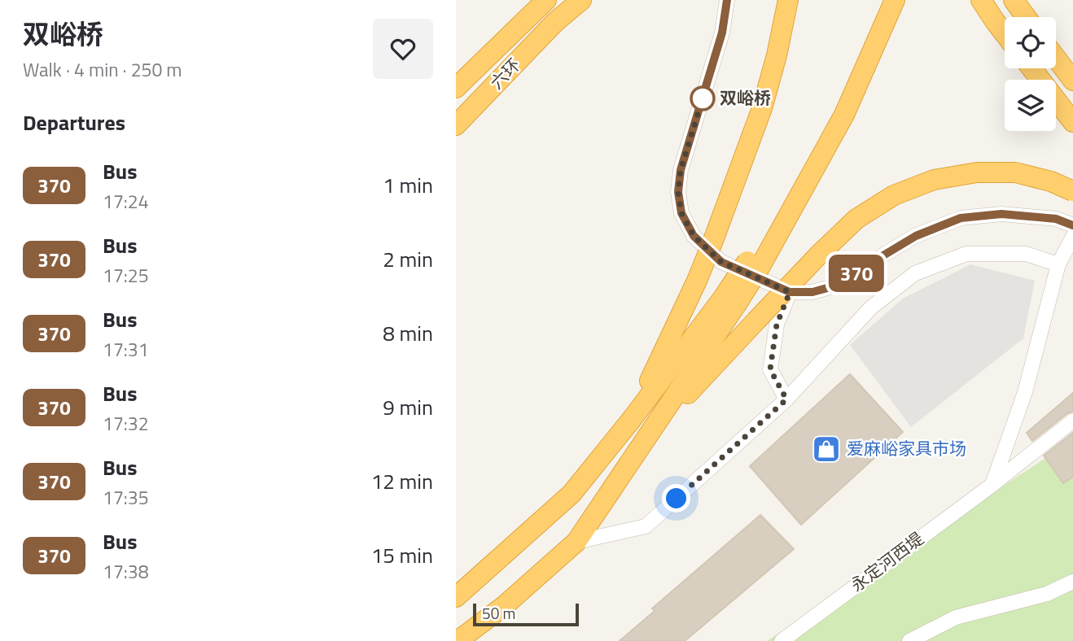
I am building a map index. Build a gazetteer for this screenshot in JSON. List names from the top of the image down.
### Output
{
  "streets": {
    "highway": ["六环"],
    "street": ["永定河西堤"]
  },
  "places": {
    "other": ["双峪桥"],
    "shop": ["爱麻峪家具市场"]
  },
  "lines": ["bus line 370"],
  "scale_bar": "50 m",
  "page": {
    "heading": [
      ["双峪桥", "Walk · 4 min · 250 m"],
      "Departures"
    ],
    "on_map": "370",
    "list": [
      {
        "mark": "370",
        "name": "Bus",
        "note": "17:24",
        "value": "1 min"
      },
      {
        "mark": "370",
        "name": "Bus",
        "note": "17:25",
        "value": "2 min"
      },
      {
        "mark": "370",
        "name": "Bus",
        "note": "17:31",
        "value": "8 min"
      },
      {
        "mark": "370",
        "name": "Bus",
        "note": "17:32",
        "value": "9 min"
      },
      {
        "mark": "370",
        "name": "Bus",
        "note": "17:35",
        "value": "12 min"
      },
      {
        "mark": "370",
        "name": "Bus",
        "note": "17:38",
        "value": "15 min"
      }
    ],
    "scale": "50 m"
  }
}
